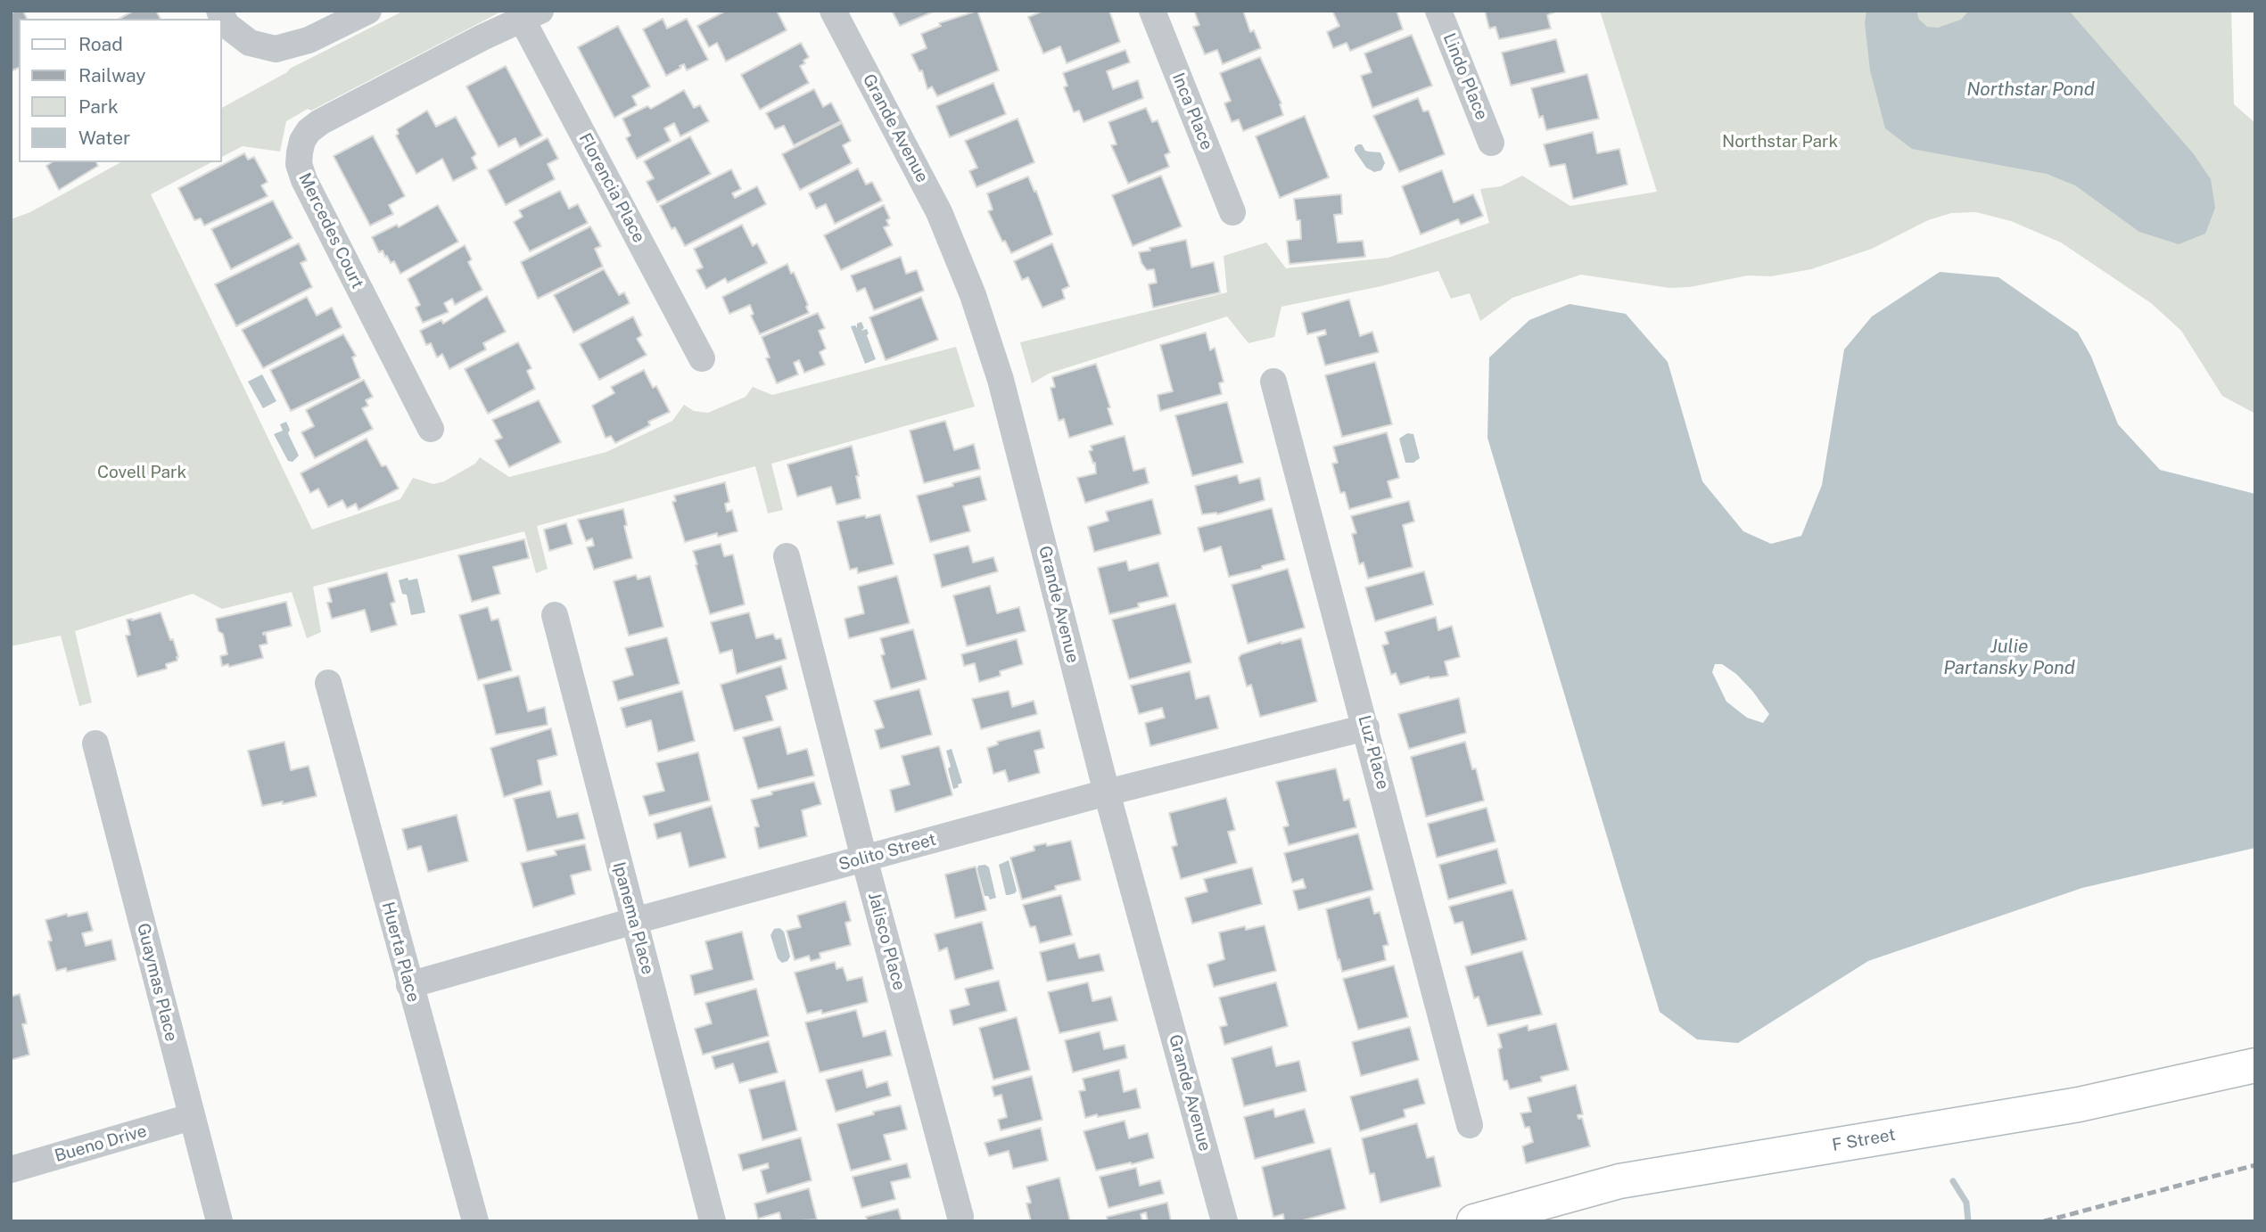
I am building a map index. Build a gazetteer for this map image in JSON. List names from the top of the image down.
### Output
{
  "streets": {
    "street": [
      "Lindo Place",
      "Inca Place",
      "Grande Avenue",
      "Florencia Place",
      "Mercedes Court",
      "Luz Place",
      "Solito Street",
      "Ipanema Place",
      "Jalisco Place",
      "Huerta Place",
      "Guaymas Place",
      "F Street",
      "Bueno Drive"
    ]
  },
  "crossings": [
    ["Grande Avenue", "Solito Street"],
    ["Florencia Place", "Mercedes Court"],
    ["Luz Place", "Solito Street"],
    ["Solito Street", "Ipanema Place"],
    ["Solito Street", "Jalisco Place"],
    ["Solito Street", "Huerta Place"],
    ["Guaymas Place", "Bueno Drive"]
  ],
  "water": ["Northstar Pond", "Julie Partansky Pond"],
  "parks": ["Northstar Park", "Covell Park"],
  "legend": [
    "Road",
    "Railway",
    "Park",
    "Water"
  ]
}
